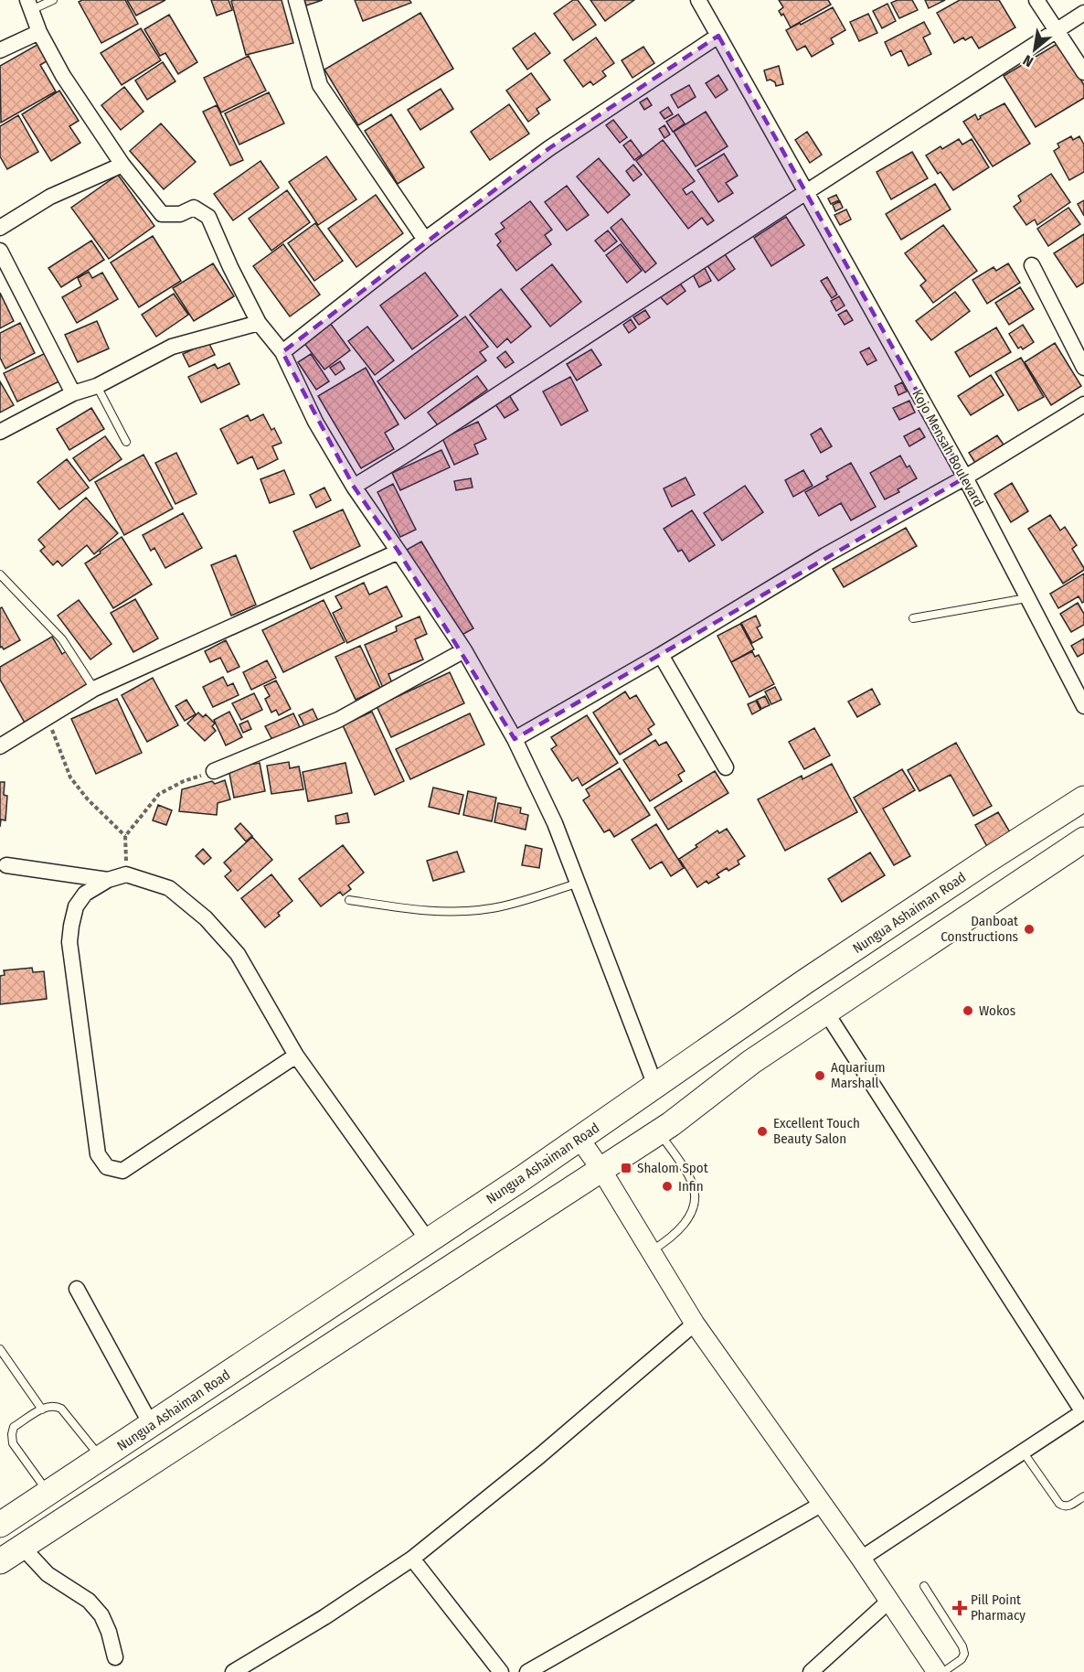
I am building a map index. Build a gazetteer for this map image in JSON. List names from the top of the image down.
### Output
{
  "streets": {
    "main road": ["Nungua Ashaiman Road"],
    "street": ["Kojo Mensah Boulevard"]
  },
  "places": {
    "other": [
      "Danboat Constructions",
      "Wokos",
      "Aquarium Marshall",
      "Excellent Touch Beauty Salon",
      "Infin"
    ],
    "transit": ["Shalom Spot"],
    "health": ["Pill Point Pharmacy"]
  },
  "north": "bottom left"
}
